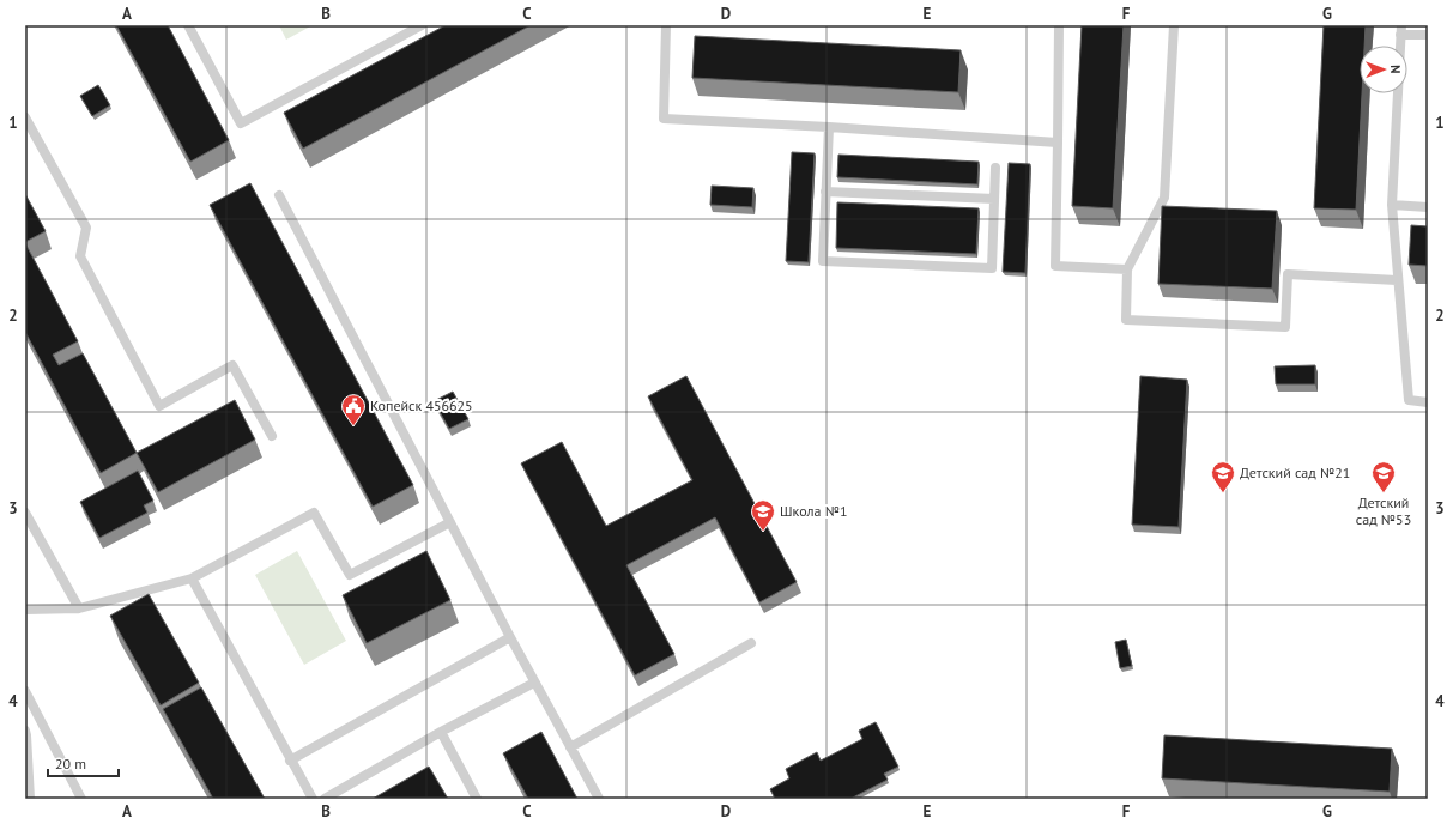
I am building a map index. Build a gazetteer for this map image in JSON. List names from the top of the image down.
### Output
{
  "places": {
    "public building": ["Копейск 456625"],
    "school or university": ["Детский сад №21", "Детский сад №53", "Школа №1"]
  },
  "scale_bar": "20 m",
  "north": "right",
  "grid": {
    "columns": [
      "A",
      "B",
      "C",
      "D",
      "E",
      "F",
      "G"
    ],
    "rows": [
      "1",
      "2",
      "3",
      "4"
    ]
  }
}
